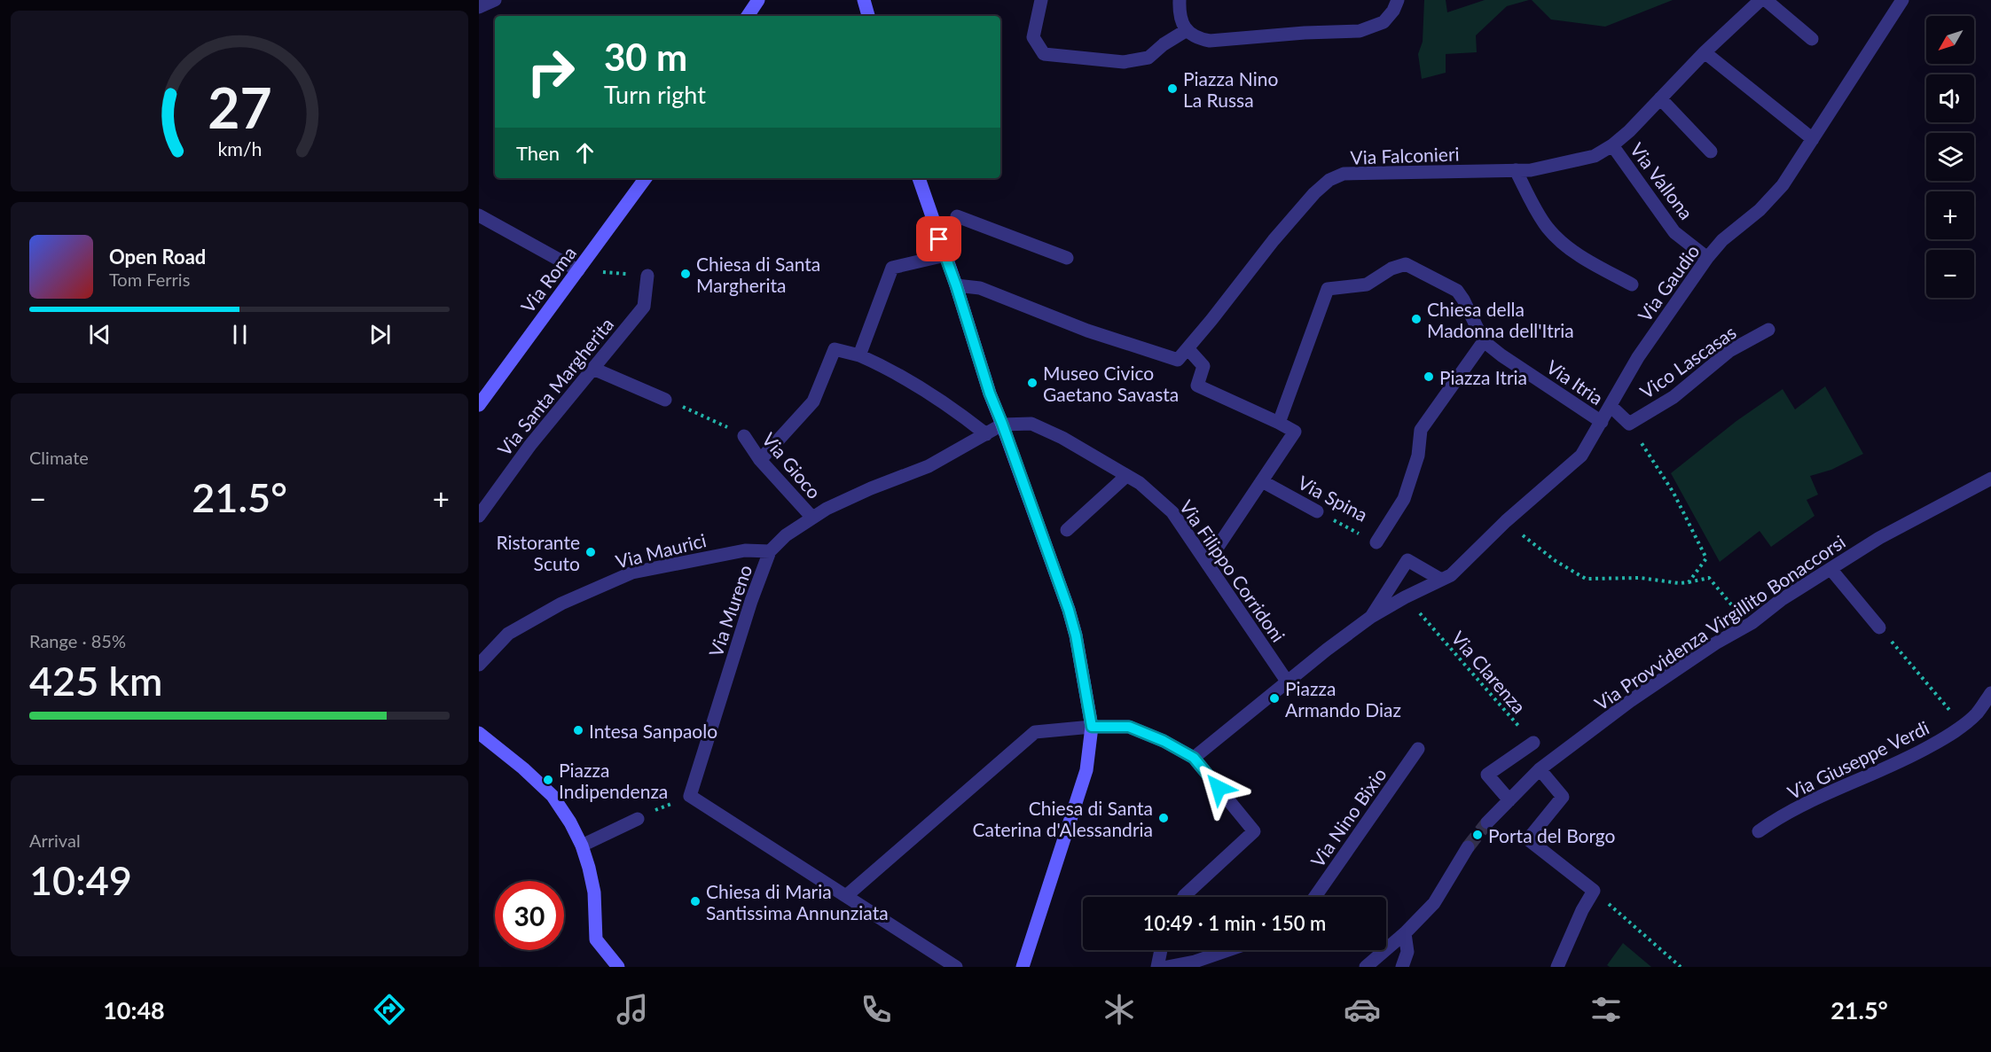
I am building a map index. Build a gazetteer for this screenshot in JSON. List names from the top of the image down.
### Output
{
  "streets": {
    "street": [
      "Via Falconieri",
      "Via Vallona",
      "Via Roma",
      "Via Gaudio",
      "Vico Lascasas",
      "Via Itria",
      "Via Santa Margherita",
      "Via Gioco",
      "Via Spina",
      "Via Maurici",
      "Via Filippo Corridoni",
      "Via Mureno",
      "Via Provvidenza Virgillito Bonaccorsi",
      "Via Giuseppe Verdi",
      "Via Nino Bixio"
    ],
    "path": ["Via Clarenza"]
  },
  "crossings": [
    ["Via Falconieri", "Via Vallona"],
    ["Via Vallona", "Via Gaudio"],
    ["Via Gaudio", "Via Itria"],
    ["Via Gioco", "Via Mureno"],
    ["Via Maurici", "Via Mureno"],
    ["Via Filippo Corridoni", "Via Mureno"]
  ],
  "places": [
    "Piazza Nino La Russa",
    "Chiesa di Santa Margherita",
    "Chiesa della Madonna dell'Itria",
    "Piazza Itria",
    "Museo Civico Gaetano Savasta",
    "Ristorante Scuto",
    "Piazza Armando Diaz",
    "Intesa Sanpaolo",
    "Piazza Indipendenza",
    "Chiesa di Santa Caterina d'Alessandria",
    "Porta del Borgo",
    "Chiesa di Maria Santissima Annunziata"
  ],
  "north": "bottom left",
  "page": {
    "map_buttons": ["+", "−"],
    "turn": ["30 m", "Turn right"],
    "then": "Then",
    "song": ["Open Road", "Tom Ferris"],
    "tile": [
      "Climate",
      ["Range · 85%", "425 km"],
      ["Arrival", "10:49"]
    ],
    "heat": ["−", "21.5°", "+"],
    "limit": "30",
    "trip": "10:49 · 1 min · 150 m",
    "tabs": ["10:48", "21.5°"],
    "gauge": ["27", "km/h"]
  }
}
